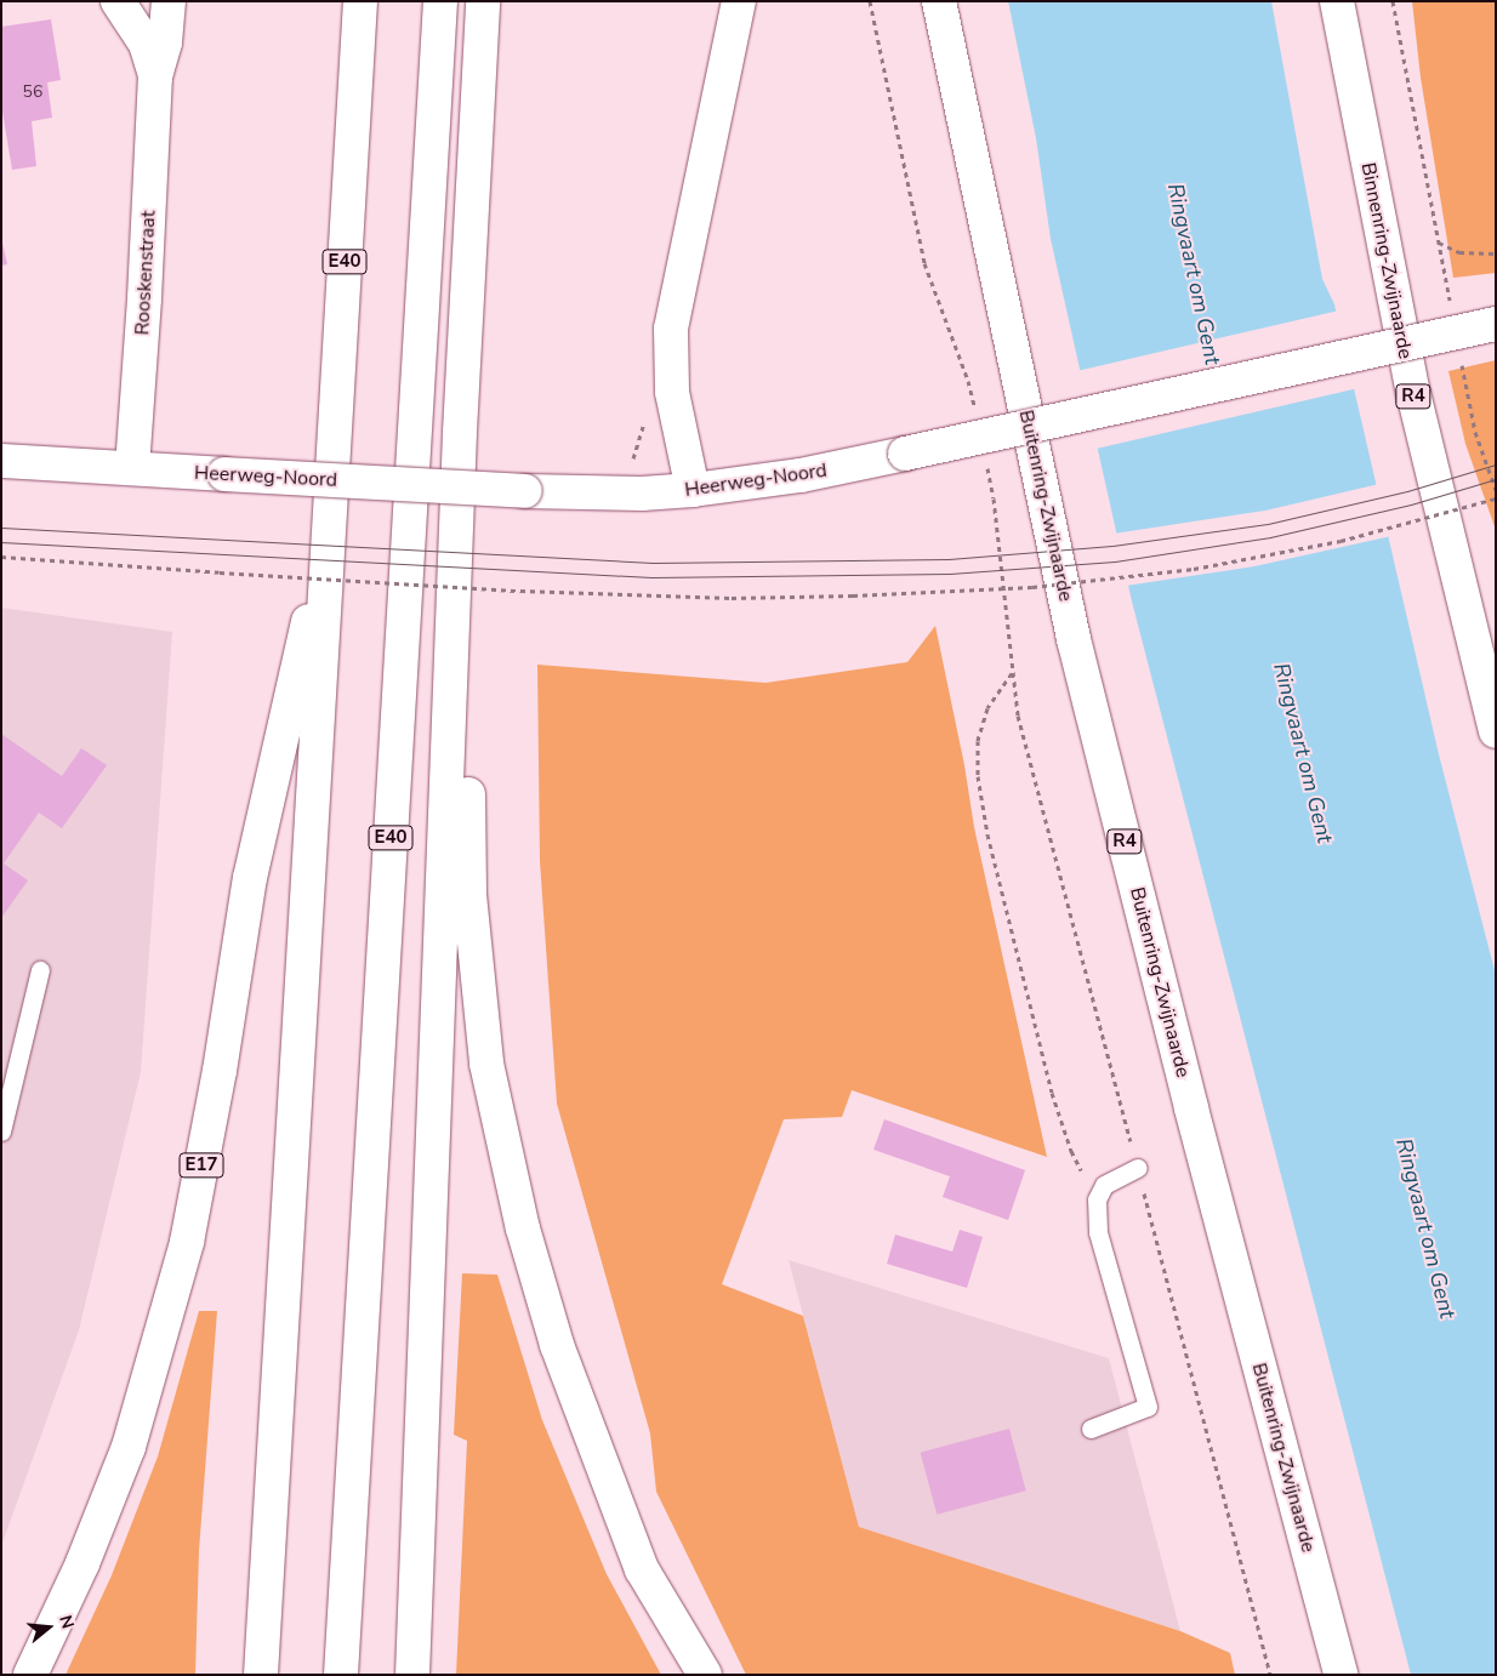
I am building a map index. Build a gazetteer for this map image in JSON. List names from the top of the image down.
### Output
{
  "streets": {
    "main road": [
      "Binnenring-Zwijnaarde",
      "E40",
      "Rooskenstraat",
      "R4",
      "Heerweg-Noord",
      "Buitenring-Zwijnaarde",
      "E17"
    ]
  },
  "crossings": [
    ["E40", "E17"],
    ["Rooskenstraat", "Heerweg-Noord"]
  ],
  "water": ["Ringvaart om Gent"],
  "house_numbers": ["56"],
  "north": "right"
}
